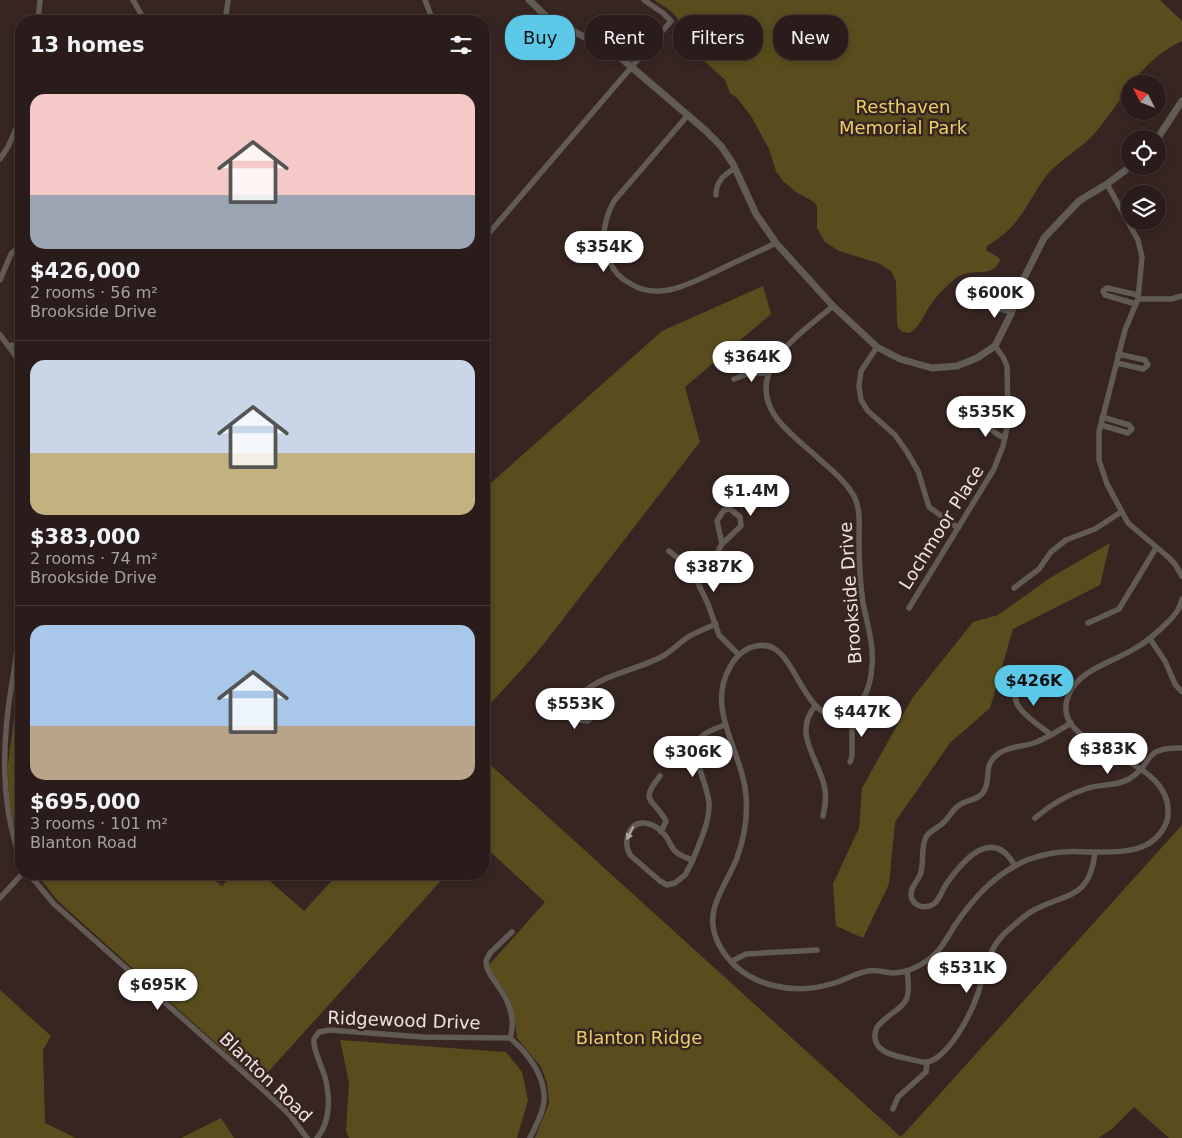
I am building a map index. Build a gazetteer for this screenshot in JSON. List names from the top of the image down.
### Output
{
  "streets": {
    "street": [
      "Lochmoor Place",
      "Brookside Drive",
      "Ridgewood Drive",
      "Blanton Road"
    ]
  },
  "parks": ["Resthaven Memorial Park", "Blanton Ridge"],
  "north": "top left",
  "page": {
    "chip": [
      "Buy",
      "Rent",
      "Filters",
      "New"
    ],
    "heading": "13 homes",
    "list": [
      {
        "name": "$426,000",
        "note": "2 rooms · 56 m² · Brookside Drive"
      },
      {
        "name": "$383,000",
        "note": "2 rooms · 74 m² · Brookside Drive"
      },
      {
        "name": "$695,000",
        "note": "3 rooms · 101 m² · Blanton Road"
      }
    ],
    "price": [
      "$354K",
      "$600K",
      "$364K",
      "$535K",
      "$1.4M",
      "$387K",
      "$426K",
      "$553K",
      "$447K",
      "$383K",
      "$306K",
      "$531K",
      "$695K"
    ]
  }
}
